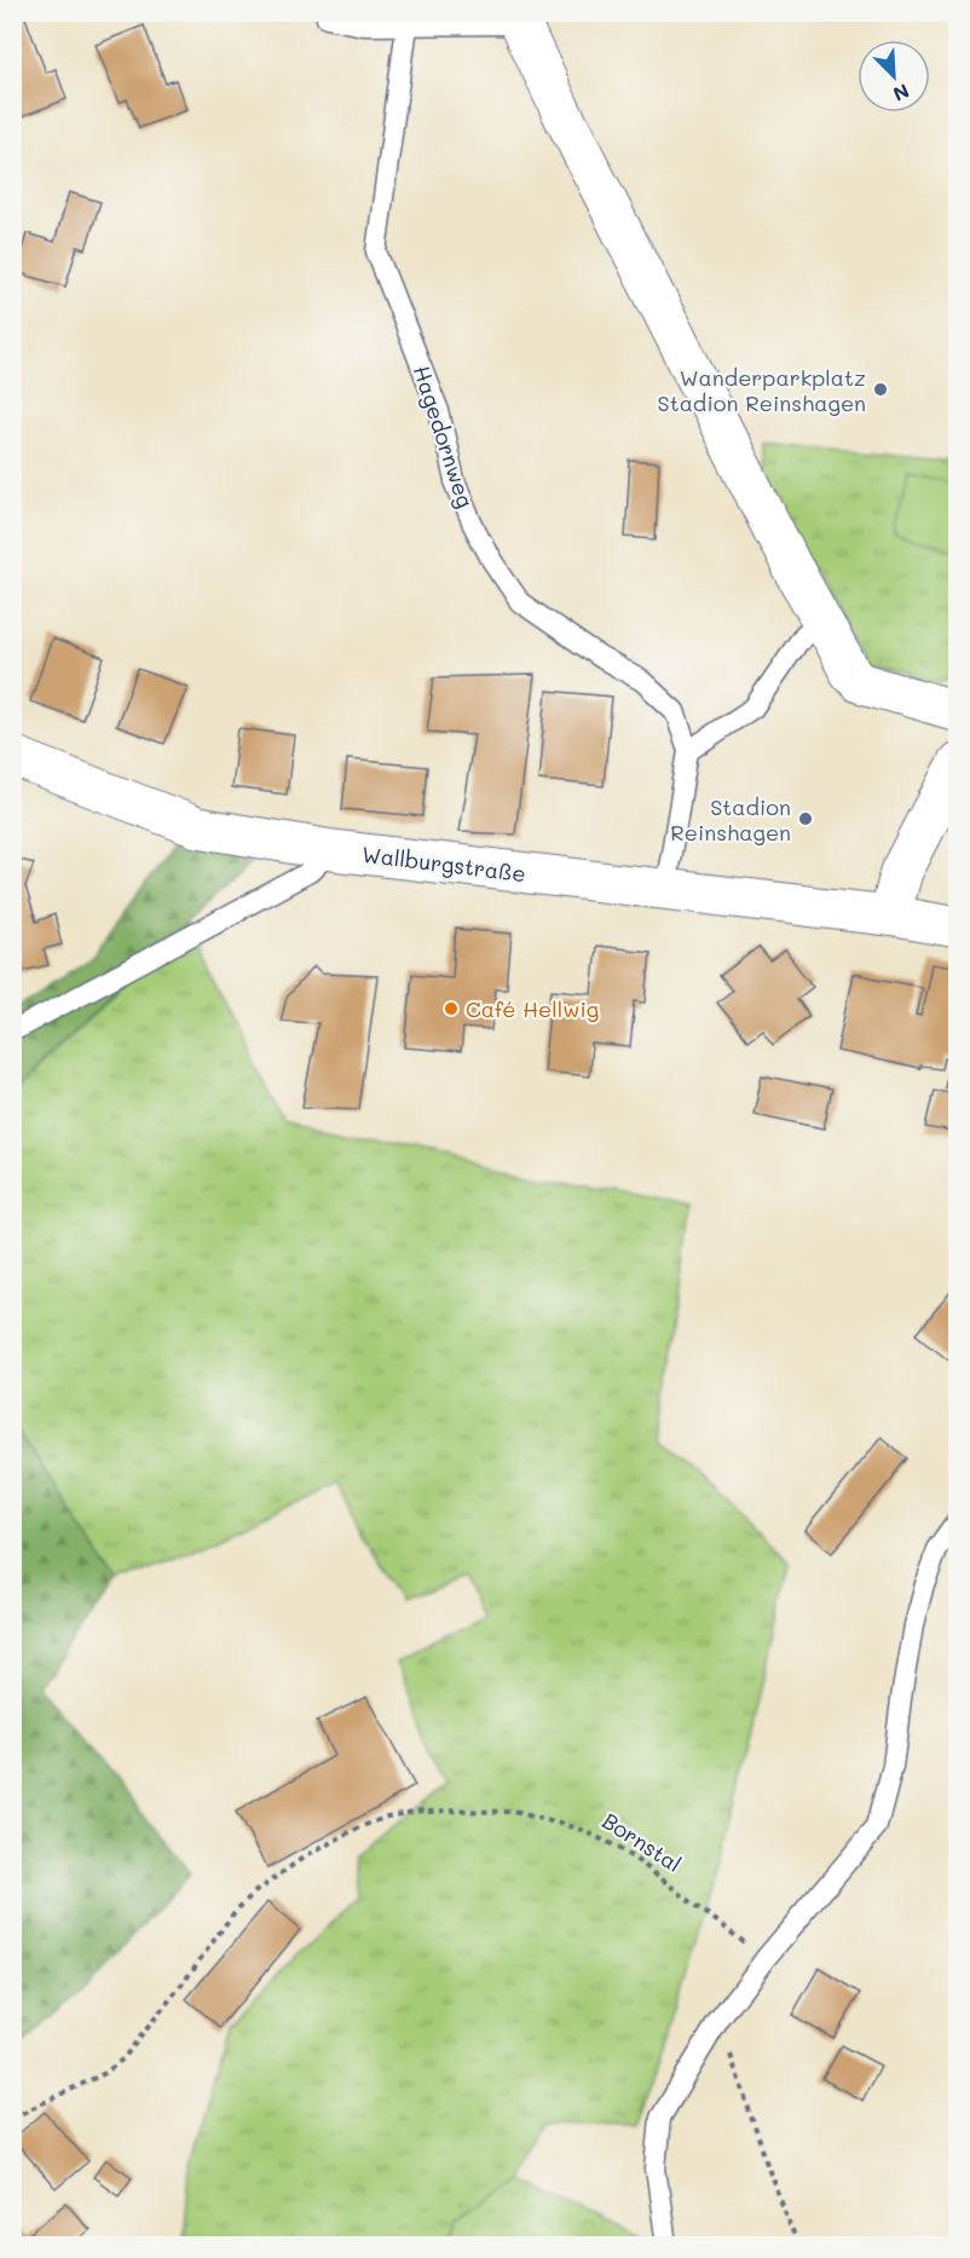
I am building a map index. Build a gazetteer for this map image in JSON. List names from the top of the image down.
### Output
{
  "streets": {
    "street": ["Wallburgstraße"],
    "lane": ["Hagedornweg"],
    "path": ["Bornstal"]
  },
  "crossings": [
    ["Hagedornweg", "Wallburgstraße"]
  ],
  "places": ["Wanderparkplatz Stadion Reinshagen", "Stadion Reinshagen", "Café Hellwig"],
  "north": "bottom right"
}
